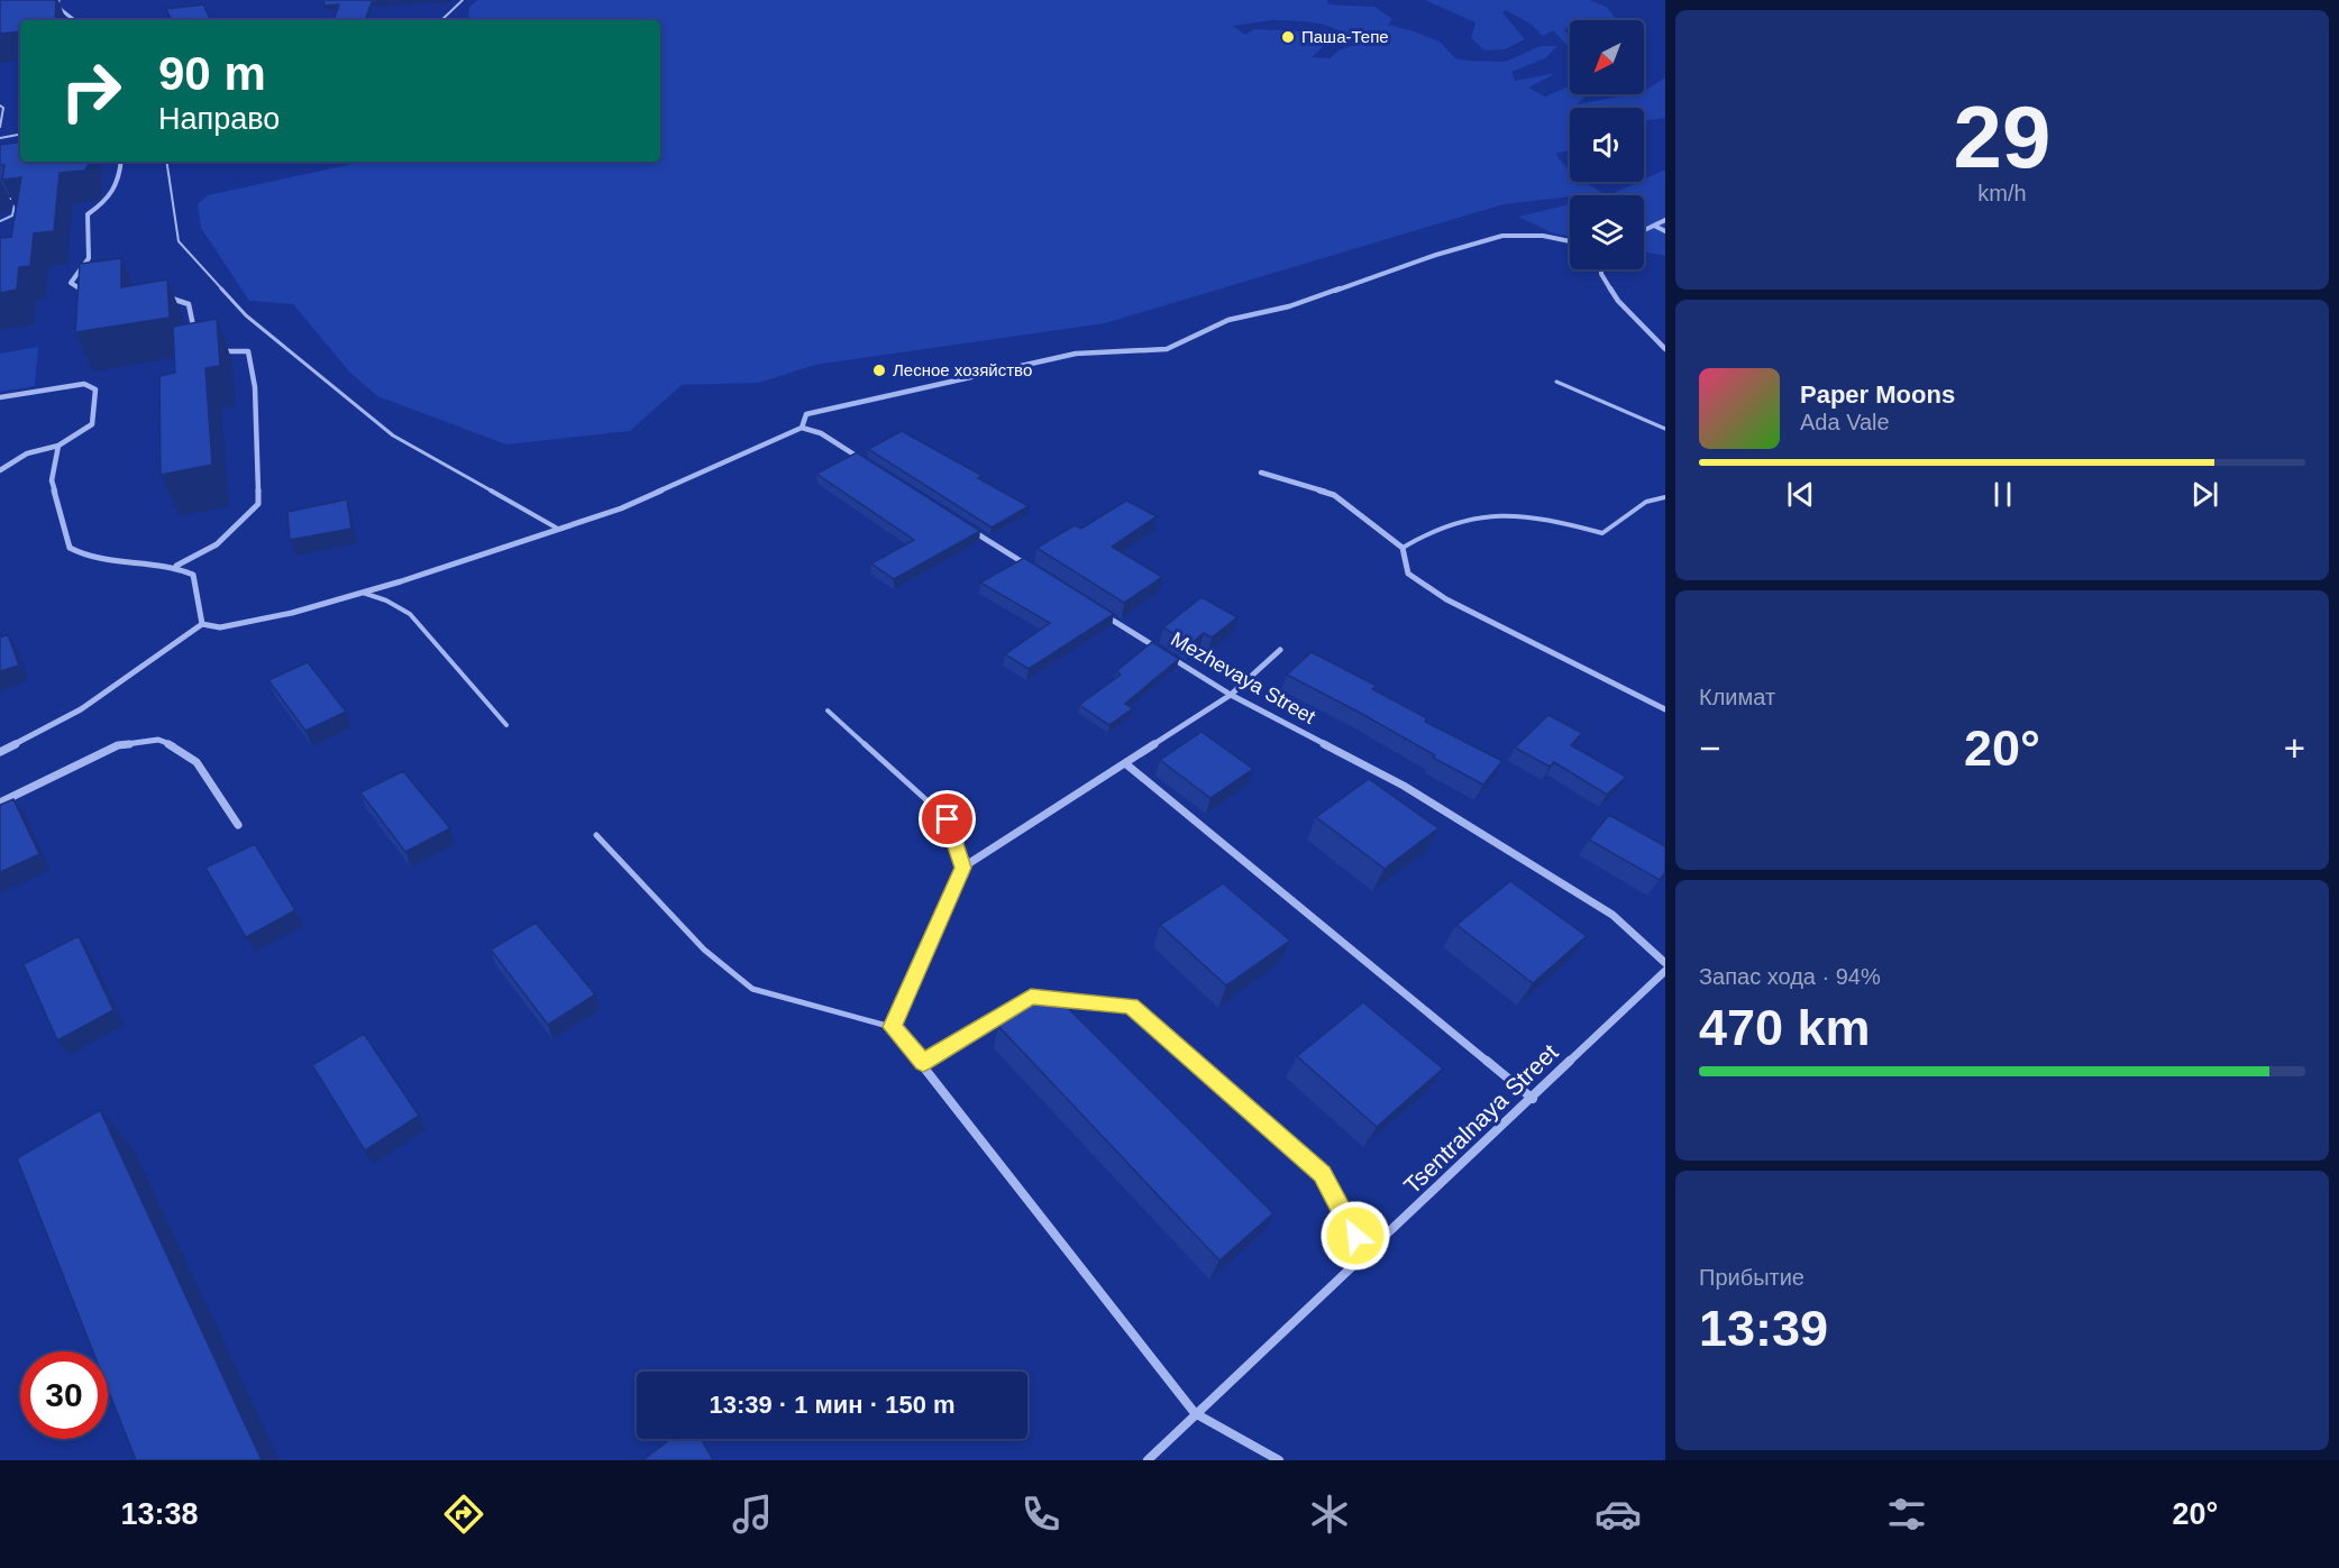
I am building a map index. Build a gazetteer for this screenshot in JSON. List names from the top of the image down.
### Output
{
  "streets": {
    "street": ["Mezhevaya Street", "Tsentralnaya Street"]
  },
  "places": ["Паша-Тепе", "Лесное хозяйство"],
  "north": "bottom left",
  "page": {
    "tile": [
      ["29", "km/h"],
      "Климат",
      ["Запас хода · 94%", "470 km"],
      ["Прибытие", "13:39"]
    ],
    "turn": ["90 m", "Направо"],
    "song": ["Paper Moons", "Ada Vale"],
    "heat": ["−", "20°", "+"],
    "limit": "30",
    "trip": "13:39 · 1 мин · 150 m",
    "tabs": ["13:38", "20°"]
  }
}
